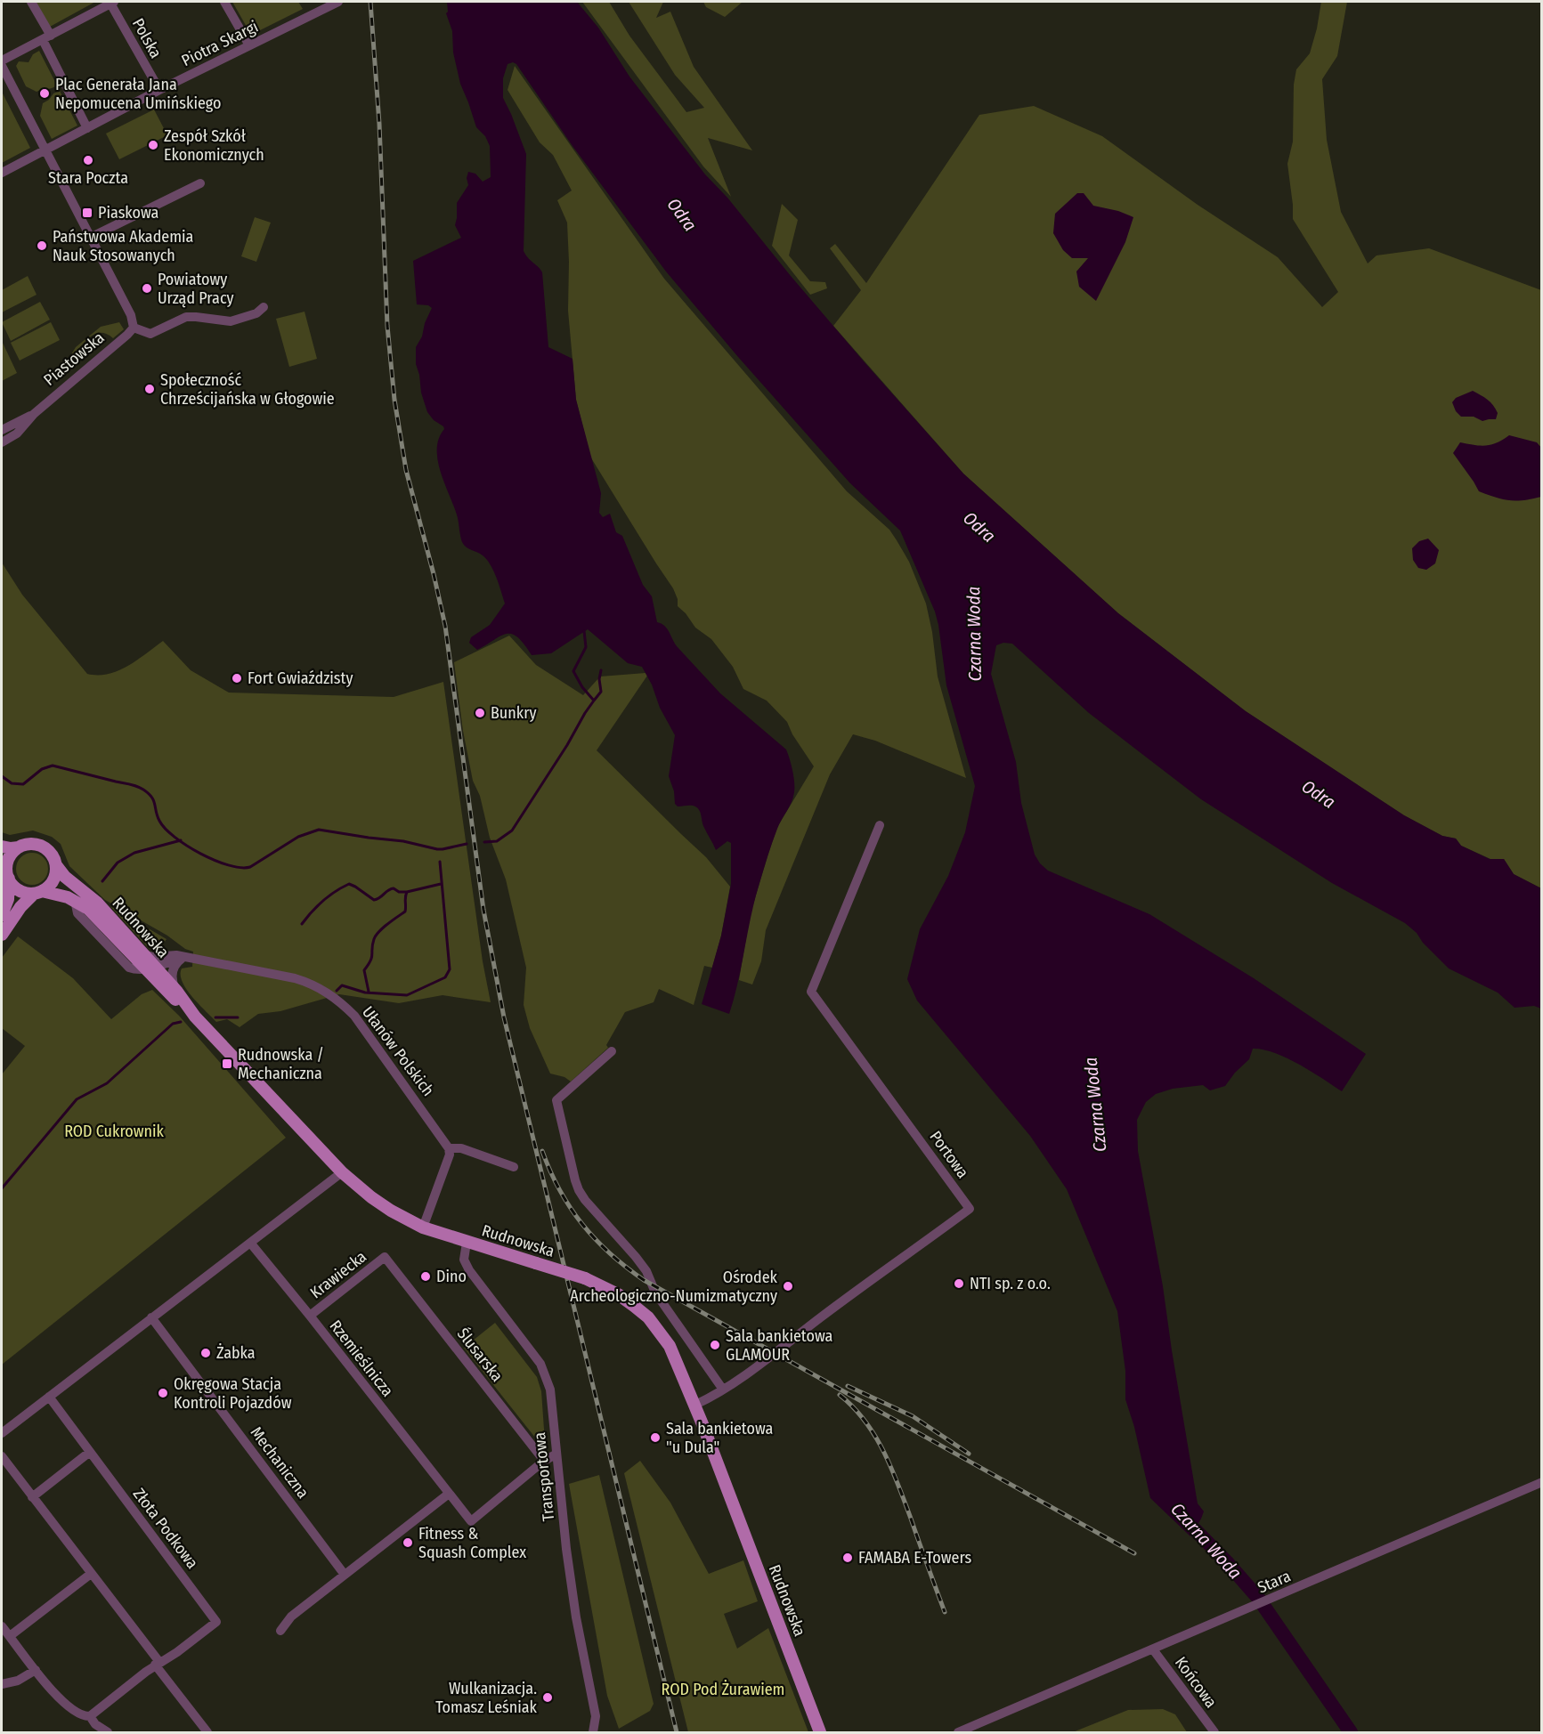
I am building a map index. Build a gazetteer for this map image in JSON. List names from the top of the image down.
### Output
{
  "streets": {
    "main road": ["Rudnowska"],
    "street": [
      "Polska",
      "Piotra Skargi",
      "Piastowska",
      "Ułanów Polskich",
      "Portowa",
      "Krawiecka",
      "Ślusarska",
      "Rzemieślnicza",
      "Mechaniczna",
      "Transportowa",
      "Złota Podkowa",
      "Stara",
      "Końcowa"
    ]
  },
  "crossings": [
    ["Polska", "Piotra Skargi"],
    ["Rudnowska", "Ułanów Polskich"],
    ["Rudnowska", "Portowa"],
    ["Rudnowska", "Transportowa"],
    ["Krawiecka", "Ślusarska"],
    ["Krawiecka", "Rzemieślnicza"],
    ["Ślusarska", "Rzemieślnicza"],
    ["Stara", "Końcowa"]
  ],
  "water": ["Odra", "Czarna Woda"],
  "parks": ["ROD Cukrownik", "ROD Pod Żurawiem"],
  "places": {
    "other": [
      "Plac Generała Jana Nepomucena Umińskiego",
      "Zespół Szkół Ekonomicznych",
      "Stara Poczta",
      "Państwowa Akademia Nauk Stosowanych",
      "Powiatowy Urząd Pracy",
      "Społeczność Chrześcijańska w Głogowie",
      "Fort Gwiaździsty",
      "Bunkry",
      "Dino",
      "NTI sp. z o.o.",
      "Ośrodek Archeologiczno-Numizmatyczny",
      "Sala bankietowa GLAMOUR",
      "Żabka",
      "Okręgowa Stacja Kontroli Pojazdów",
      "Sala bankietowa \"u Dula\"",
      "Fitness & Squash Complex",
      "FAMABA E-Towers",
      "Wulkanizacja. Tomasz Leśniak"
    ],
    "transit": ["Piaskowa", "Rudnowska / Mechaniczna"]
  }
}
